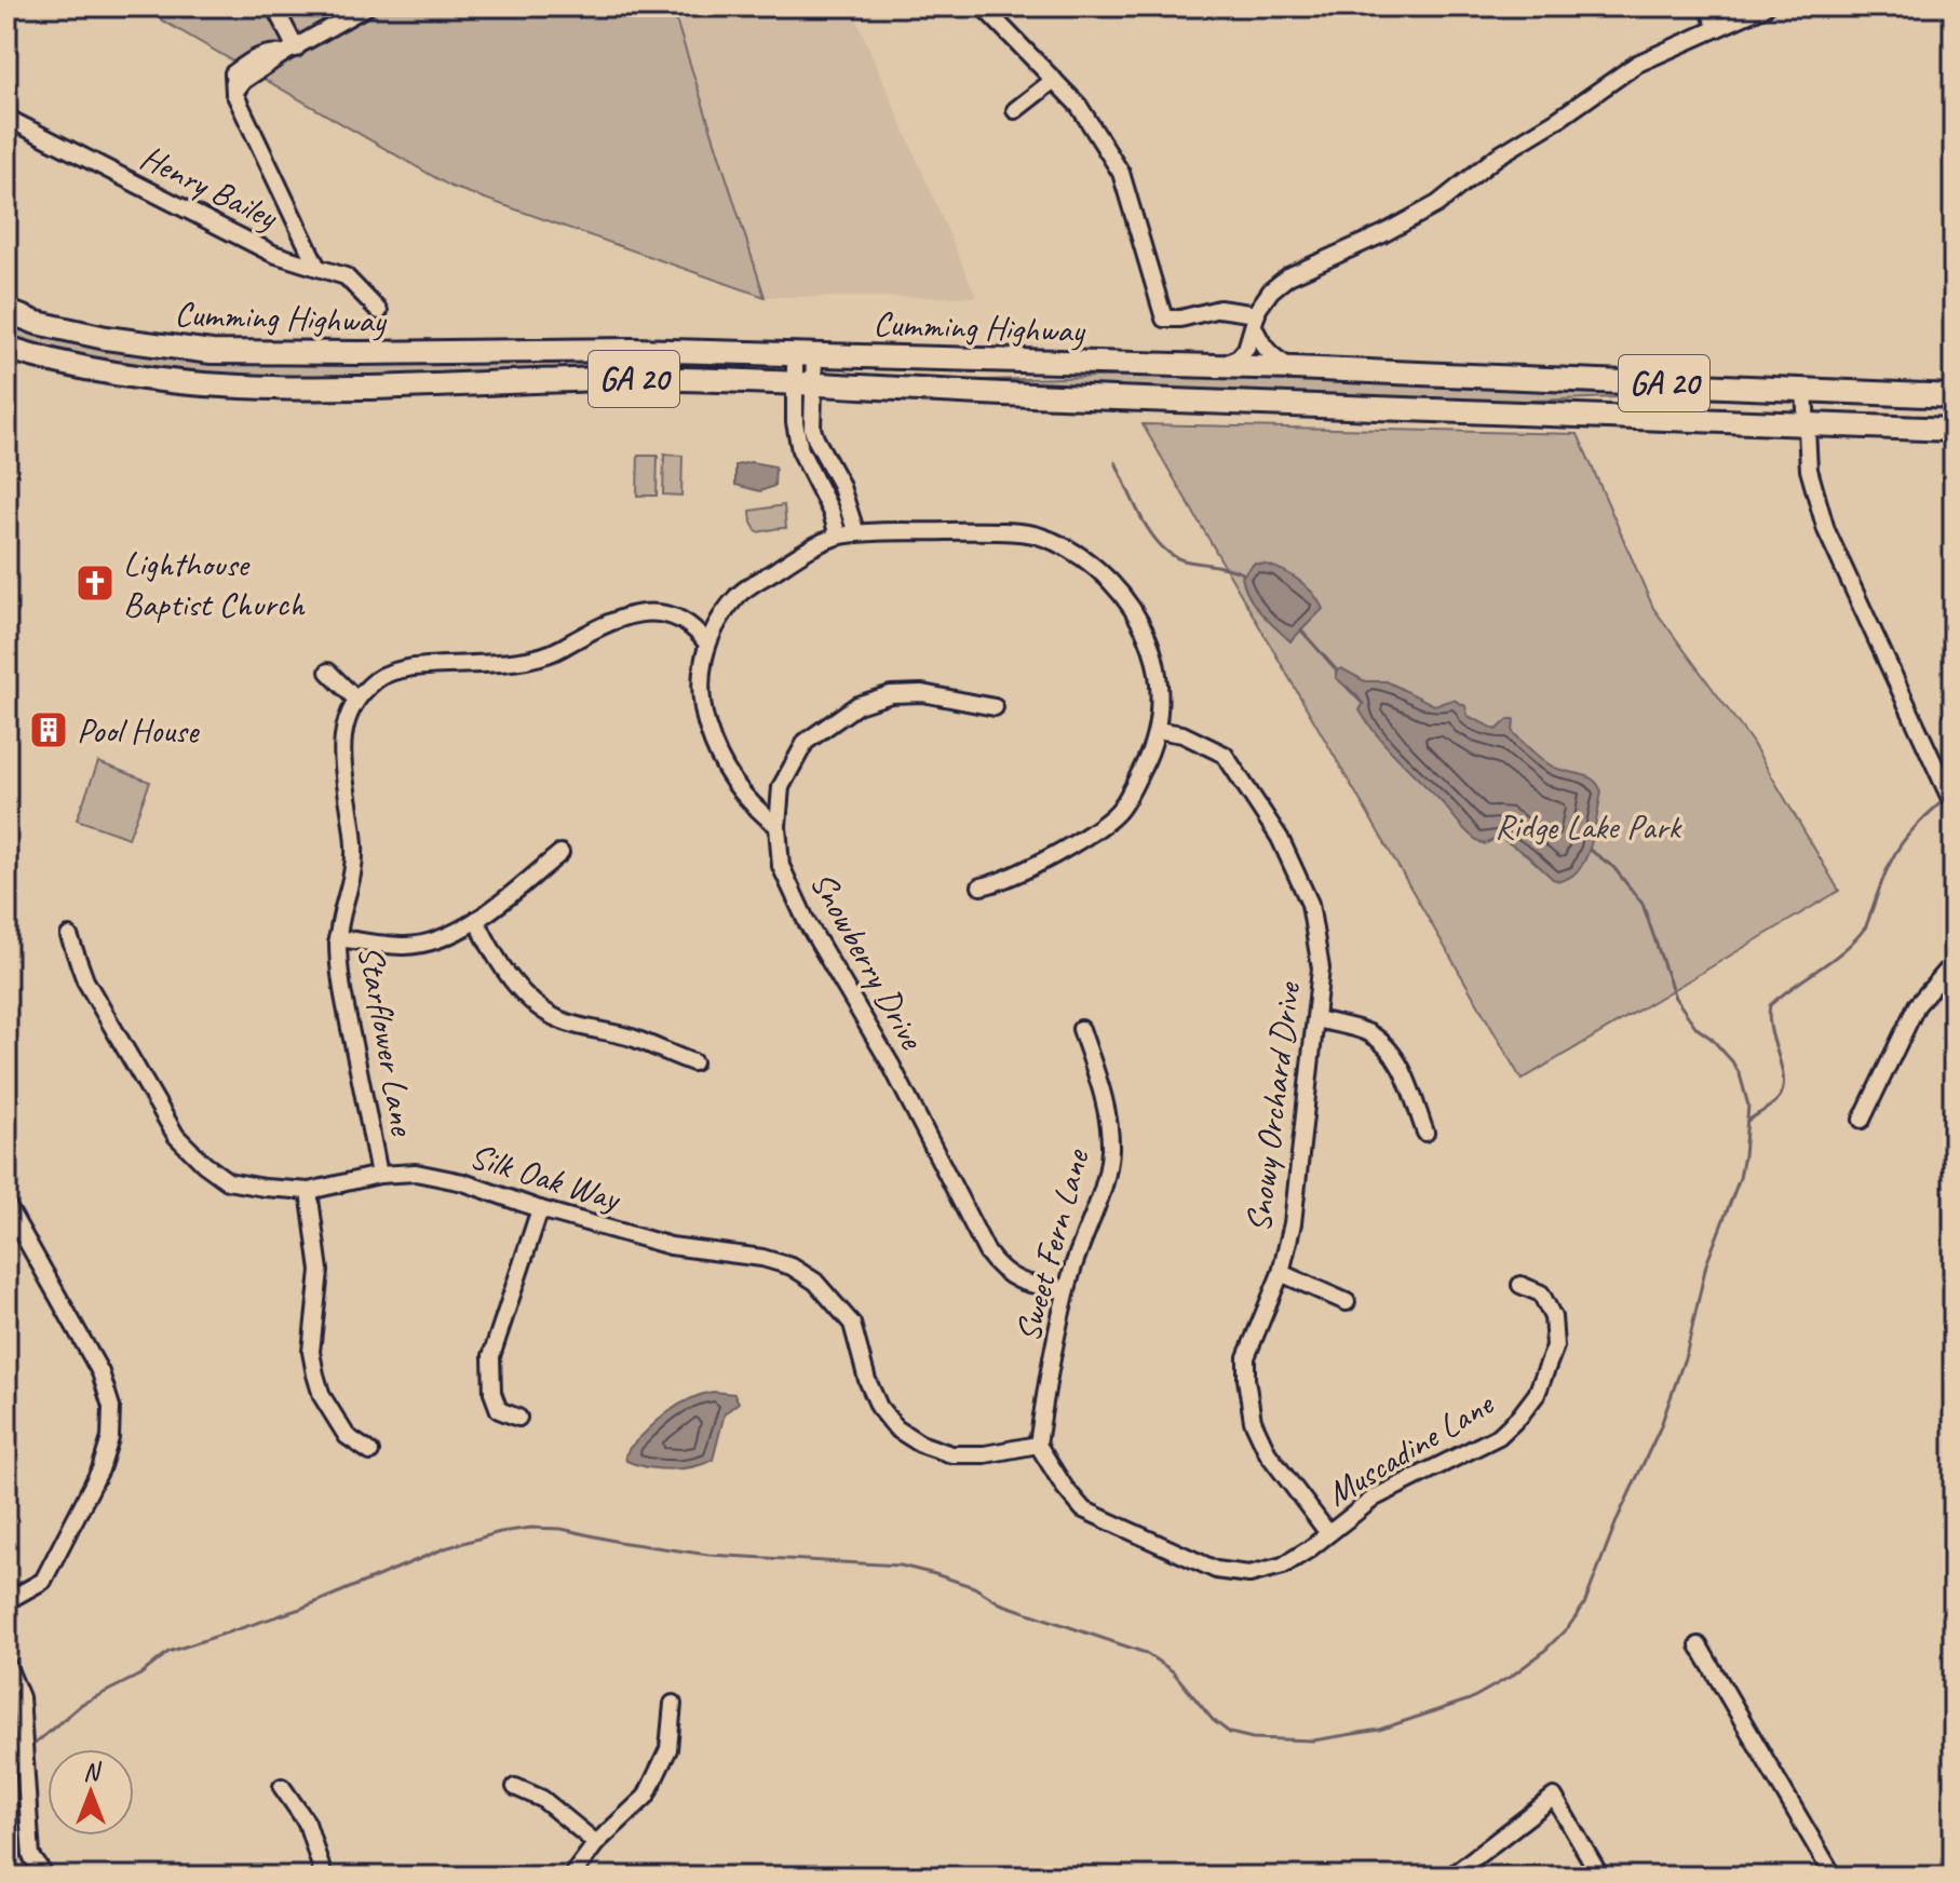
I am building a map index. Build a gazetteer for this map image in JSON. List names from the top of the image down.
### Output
{
  "streets": {
    "highway": ["Cumming Highway", "GA 20"],
    "street": [
      "Henry Bailey",
      "Snowberry Drive",
      "Starflower Lane",
      "Snowy Orchard Drive",
      "Silk Oak Way",
      "Sweet Fern Lane",
      "Muscadine Lane"
    ]
  },
  "crossings": [
    ["Snowberry Drive", "Sweet Fern Lane"],
    ["Starflower Lane", "Silk Oak Way"],
    ["Snowy Orchard Drive", "Muscadine Lane"],
    ["Silk Oak Way", "Sweet Fern Lane"]
  ],
  "parks": ["Ridge Lake Park"],
  "places": {
    "church": ["Lighthouse Baptist Church"],
    "building": ["Pool House"]
  },
  "north": "top"
}
